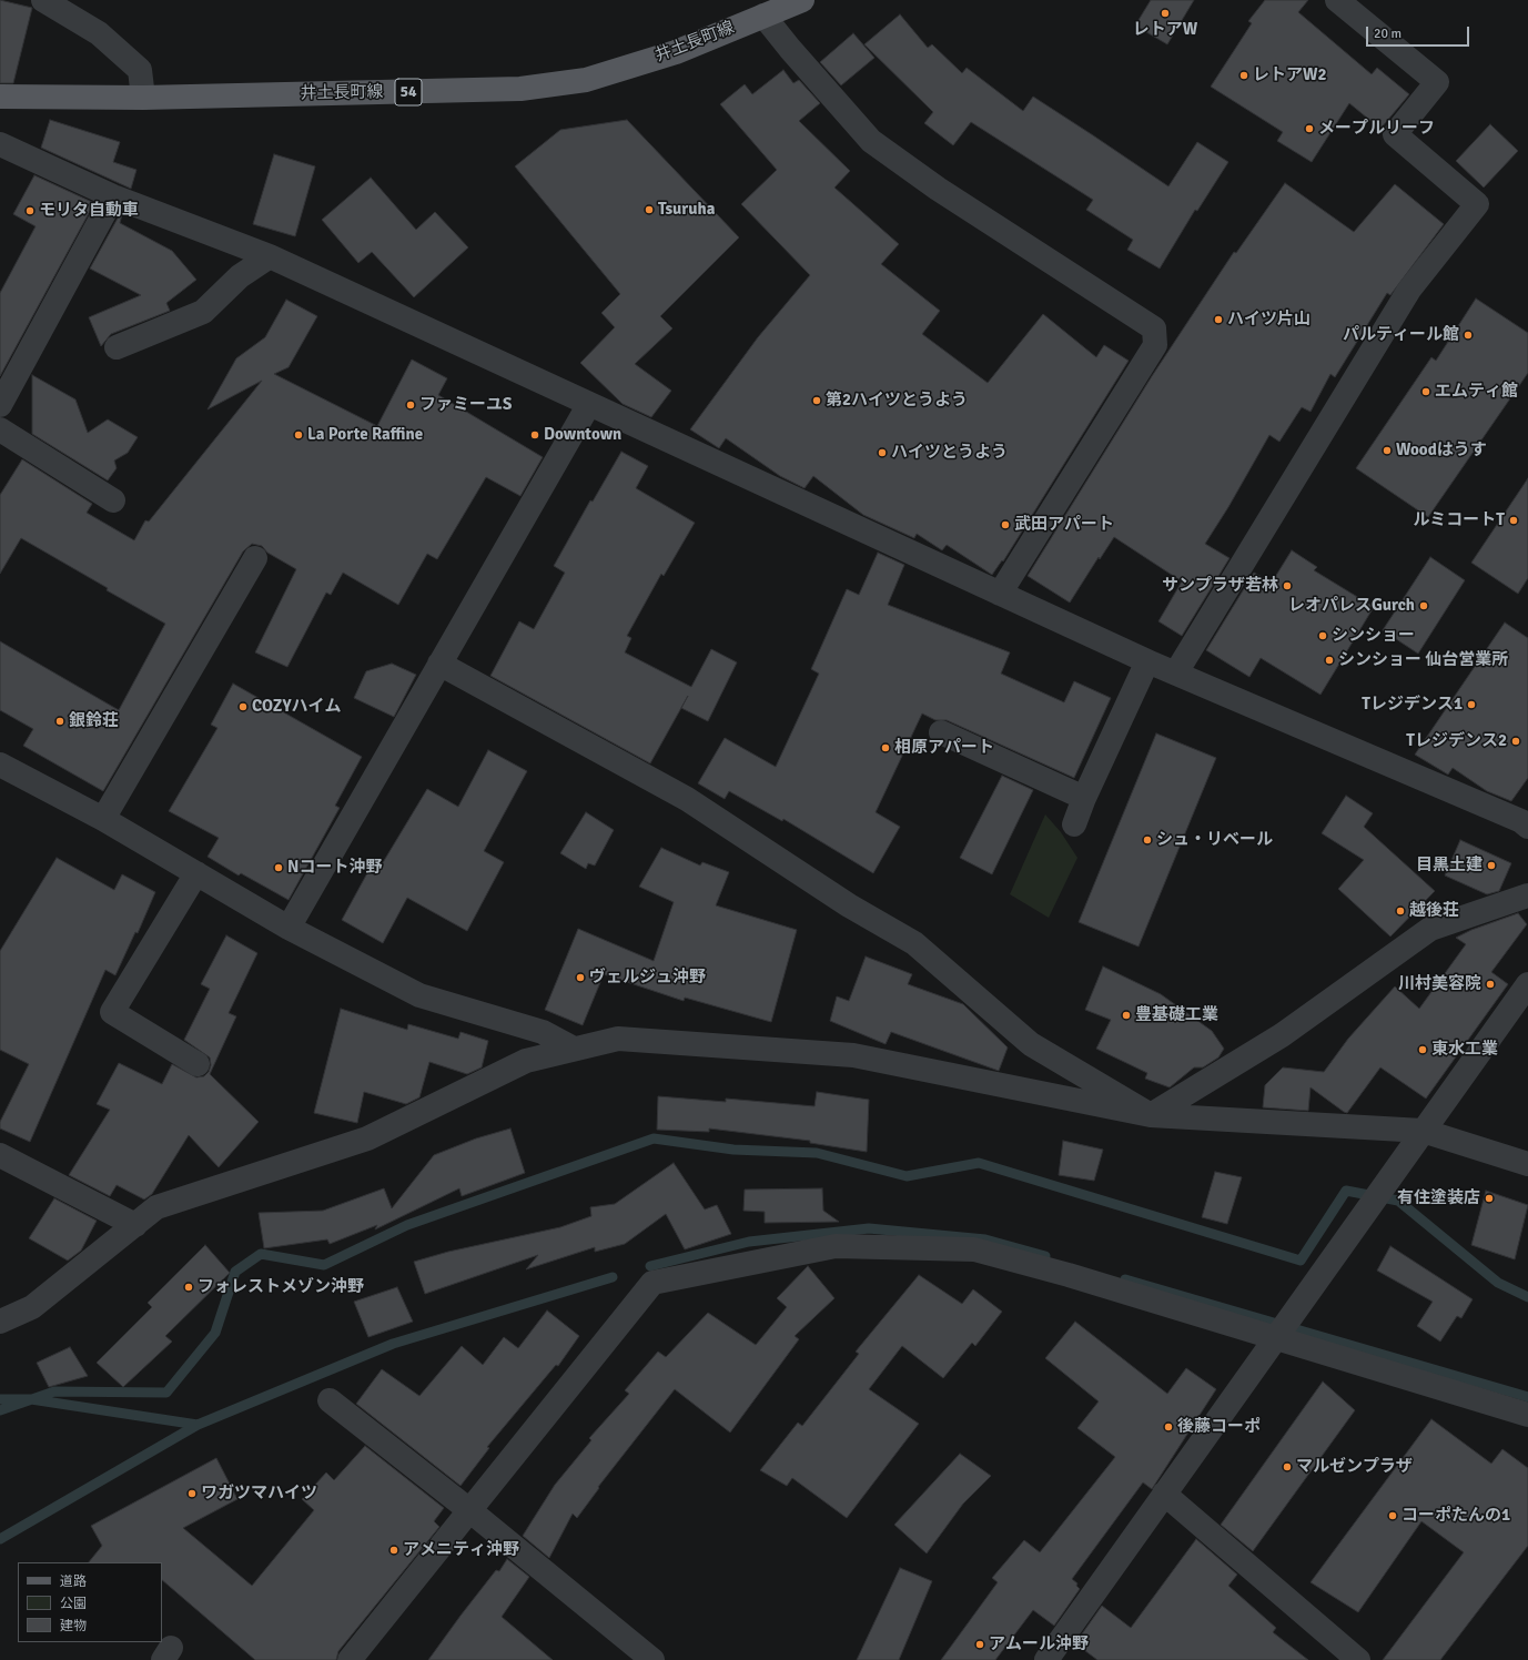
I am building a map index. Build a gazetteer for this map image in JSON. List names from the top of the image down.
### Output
{
  "streets": {
    "main road": ["井土長町線", "54"]
  },
  "places": [
    "レトアW",
    "レトアW2",
    "メープルリーフ",
    "Tsuruha",
    "モリタ自動車",
    "ハイツ片山",
    "パルティール館",
    "エムティ館",
    "第2ハイツとうよう",
    "ファミーユS",
    "La Porte Raffine",
    "Downtown",
    "Woodはうす",
    "ハイツとうよう",
    "ルミコートT",
    "武田アパート",
    "サンプラザ若林",
    "レオパレスGurch",
    "シンショー",
    "シンショー 仙台営業所",
    "Tレジデンス1",
    "COZYハイム",
    "銀鈴荘",
    "Tレジデンス2",
    "相原アパート",
    "シュ・リベール",
    "目黒土建",
    "Nコート沖野",
    "越後荘",
    "ヴェルジュ沖野",
    "川村美容院",
    "豊基礎工業",
    "東水工業",
    "有住塗装店",
    "フォレストメゾン沖野",
    "後藤コーポ",
    "マルゼンプラザ",
    "ワガツマハイツ",
    "コーポたんの1",
    "アメニティ沖野",
    "アムール沖野"
  ],
  "legend": ["道路", "公園", "建物"],
  "scale_bar": "20 m"
}
